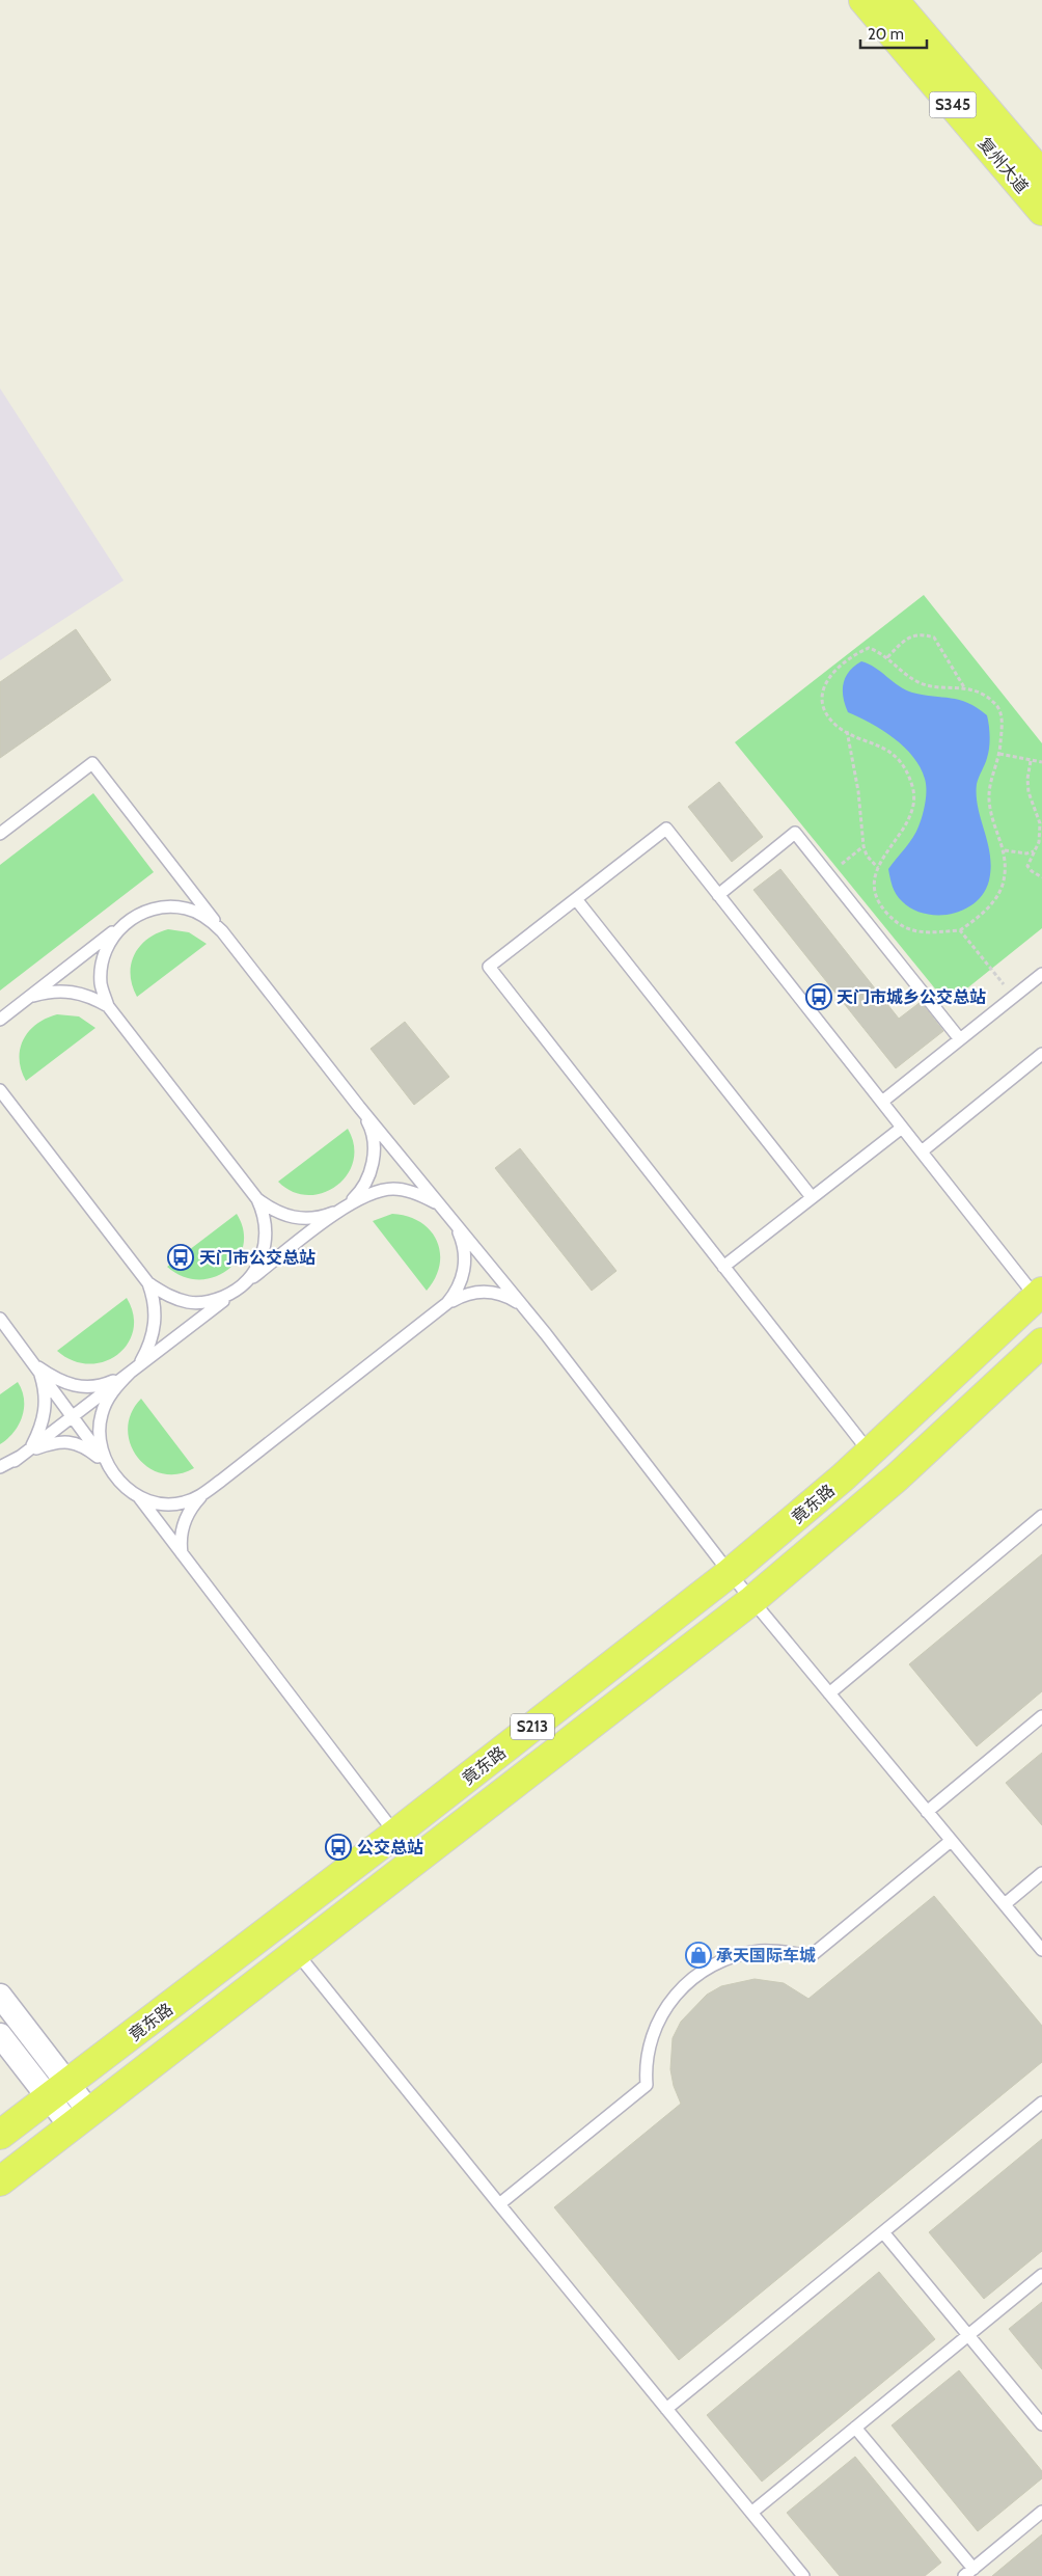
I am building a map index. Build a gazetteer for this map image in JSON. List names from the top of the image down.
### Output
{
  "streets": {
    "main road": [
      "S345",
      "复州大道",
      "竟东路",
      "S213"
    ]
  },
  "places": {
    "bus stop": ["天门市城乡公交总站", "天门市公交总站", "公交总站"],
    "shop": ["承天国际车城"]
  },
  "scale_bar": "20 m"
}
